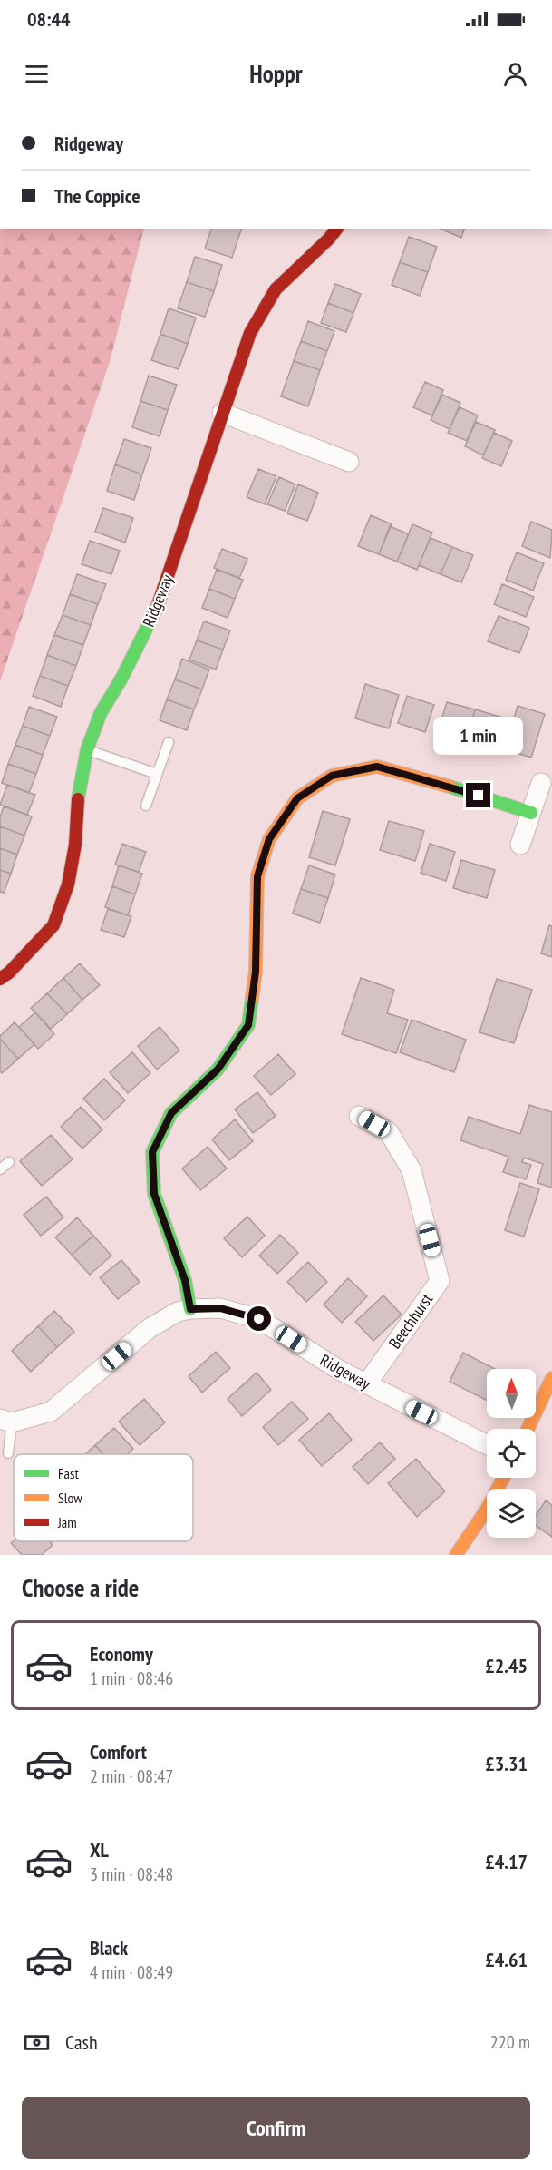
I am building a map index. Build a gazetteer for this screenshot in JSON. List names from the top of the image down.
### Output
{
  "streets": {
    "street": ["Ridgeway", "Beechhurst"]
  },
  "crossings": [
    ["Ridgeway", "Beechhurst"]
  ],
  "legend": ["Fast", "Slow", "Jam"],
  "north": "top",
  "page": {
    "status": "08:44",
    "header": "Hoppr",
    "banner": ["Ridgeway", "The Coppice"],
    "bubble": "1 min",
    "heading": "Choose a ride",
    "list": [
      {
        "name": "Economy",
        "note": "1 min · 08:46",
        "value": "£2.45"
      },
      {
        "name": "Comfort",
        "note": "2 min · 08:47",
        "value": "£3.31"
      },
      {
        "name": "XL",
        "note": "3 min · 08:48",
        "value": "£4.17"
      },
      {
        "name": "Black",
        "note": "4 min · 08:49",
        "value": "£4.61"
      }
    ],
    "pay": ["Cash", "220 m"],
    "buttons": "Confirm"
  }
}
